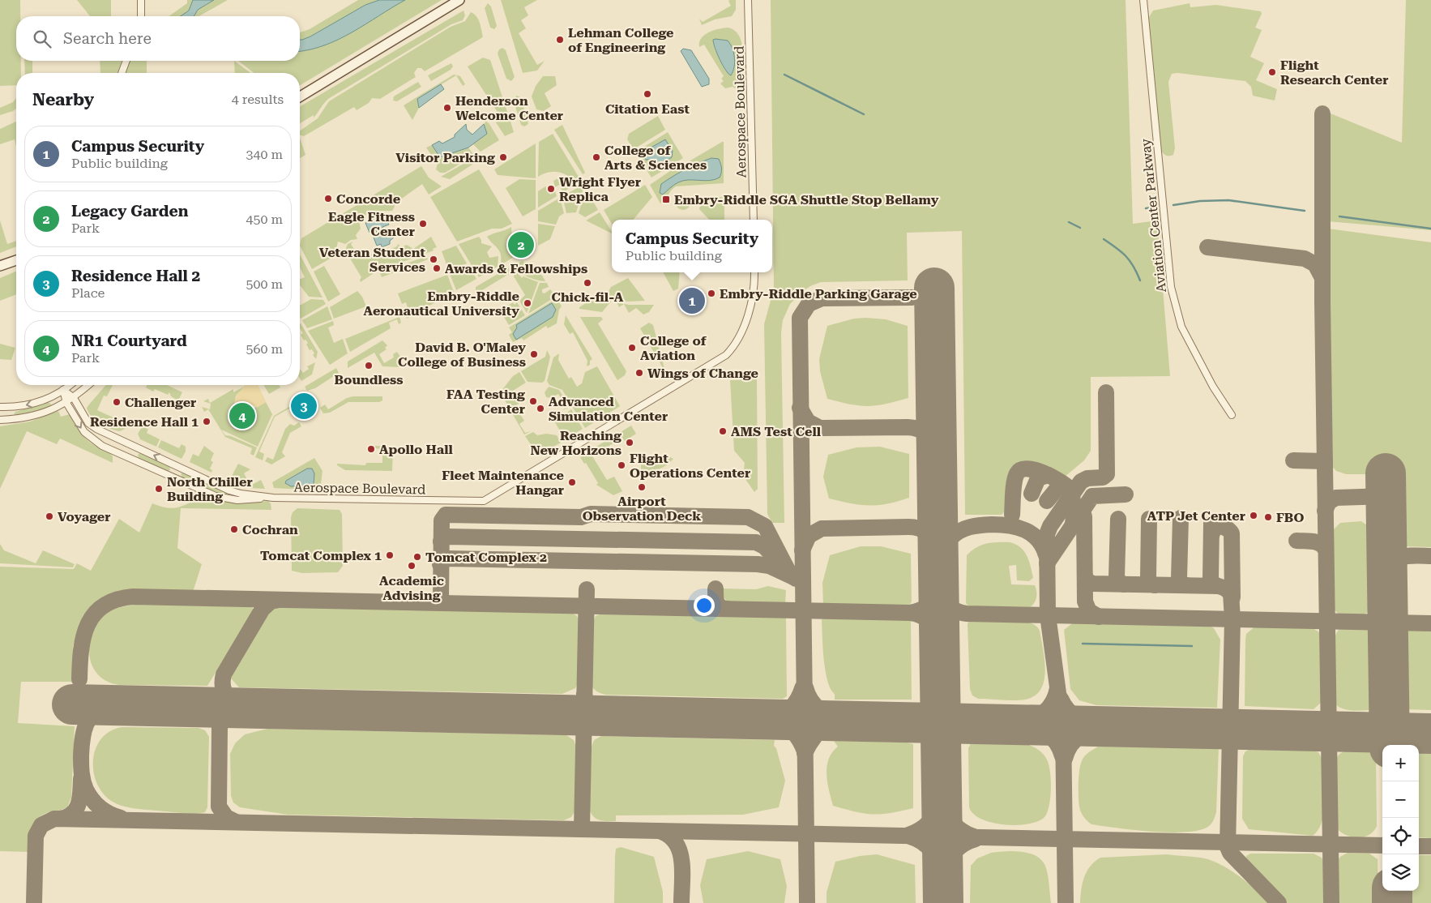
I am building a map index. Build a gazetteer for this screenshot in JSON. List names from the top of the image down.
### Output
{
  "streets": {
    "street": ["Aerospace Boulevard", "Aviation Center Parkway"]
  },
  "places": {
    "other": [
      "Lehman College of Engineering",
      "Flight Research Center",
      "Citation East",
      "Henderson Welcome Center",
      "Visitor Parking",
      "College of Arts & Sciences",
      "Wright Flyer Replica",
      "Concorde",
      "Eagle Fitness Center",
      "Veteran Student Services",
      "Awards & Fellowships",
      "Chick-fil-A",
      "Embry-Riddle Parking Garage",
      "Embry-Riddle Aeronautical University",
      "College of Aviation",
      "David B. O'Maley College of Business",
      "Boundless",
      "Wings of Change",
      "FAA Testing Center",
      "Challenger",
      "Advanced Simulation Center",
      "Residence Hall 1",
      "AMS Test Cell",
      "Reaching New Horizons",
      "Apollo Hall",
      "Flight Operations Center",
      "Fleet Maintenance Hangar",
      "Airport Observation Deck",
      "North Chiller Building",
      "ATP Jet Center",
      "Voyager",
      "FBO",
      "Cochran",
      "Tomcat Complex 1",
      "Tomcat Complex 2",
      "Academic Advising"
    ],
    "transit": ["Embry-Riddle SGA Shuttle Stop Bellamy"]
  },
  "page": {
    "search": "Search here",
    "heading": ["Nearby", "4 results"],
    "list": [
      {
        "mark": "1",
        "name": "Campus Security",
        "note": "Public building",
        "value": "340 m"
      },
      {
        "mark": "2",
        "name": "Legacy Garden",
        "note": "Park",
        "value": "450 m"
      },
      {
        "mark": "3",
        "name": "Residence Hall 2",
        "note": "Place",
        "value": "500 m"
      },
      {
        "mark": "4",
        "name": "NR1 Courtyard",
        "note": "Park",
        "value": "560 m"
      }
    ],
    "popup": ["Campus Security", "Public building"],
    "pins": [
      "2",
      "1",
      "3",
      "4"
    ],
    "map_buttons": ["+", "−"]
  }
}
